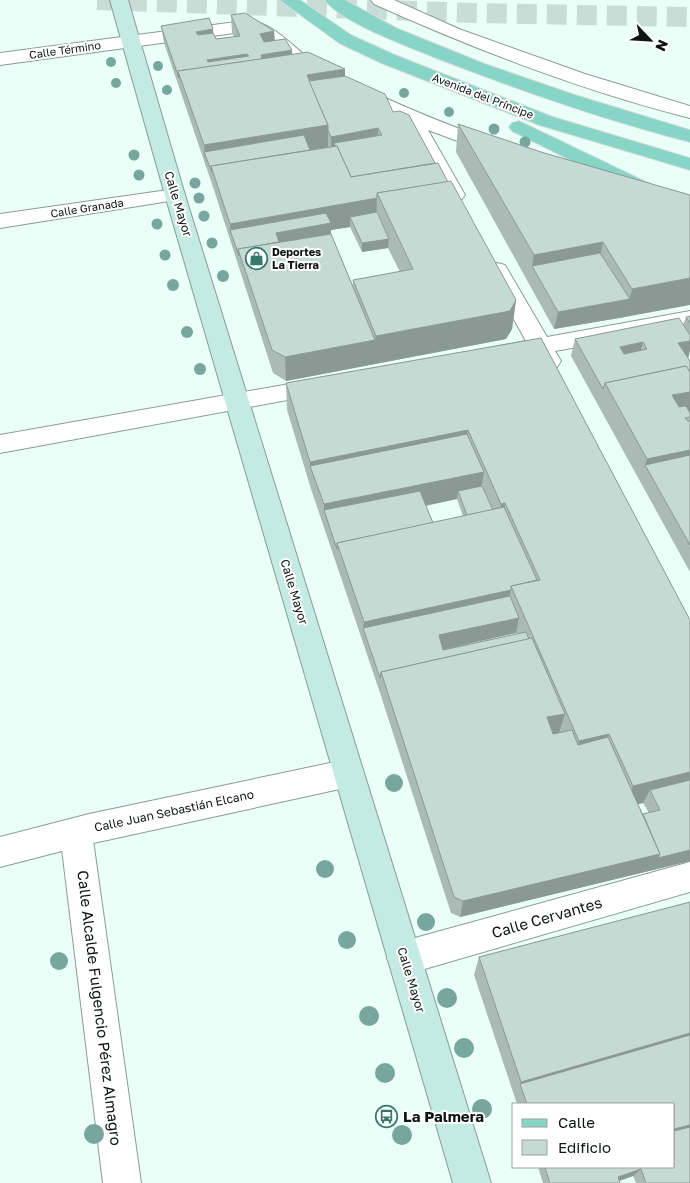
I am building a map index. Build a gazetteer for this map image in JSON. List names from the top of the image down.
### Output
{
  "streets": {
    "main road": ["Avenida del Príncipe", "Calle Mayor"],
    "street": [
      "Calle Término",
      "Calle Granada",
      "Calle Juan Sebastián Elcano",
      "Calle Cervantes",
      "Calle Alcalde Fulgencio Pérez Almagro"
    ]
  },
  "crossings": [
    ["Calle Término", "Calle Mayor"],
    ["Calle Mayor", "Calle Granada"],
    ["Calle Mayor", "Calle Juan Sebastián Elcano"],
    ["Calle Mayor", "Calle Cervantes"],
    ["Calle Juan Sebastián Elcano", "Calle Alcalde Fulgencio Pérez Almagro"]
  ],
  "places": {
    "shop": ["Deportes La Tierra"],
    "bus stop": ["La Palmera"]
  },
  "legend": ["Calle", "Edificio"],
  "north": "bottom right"
}
